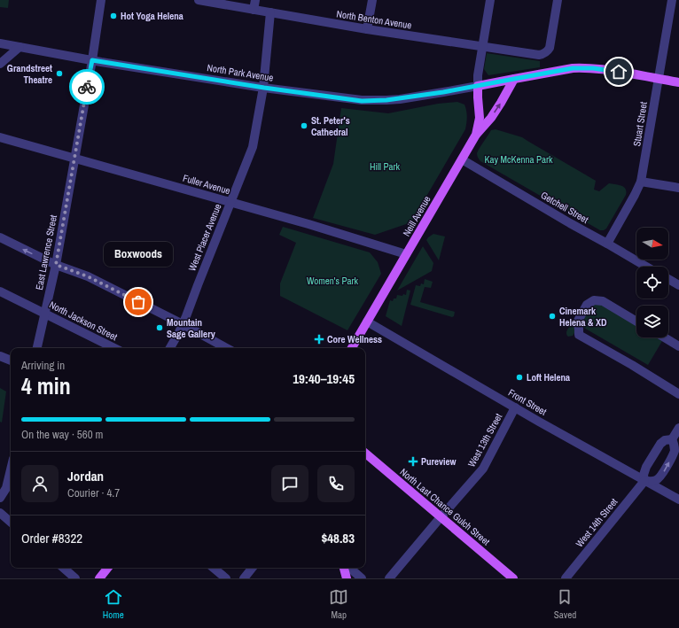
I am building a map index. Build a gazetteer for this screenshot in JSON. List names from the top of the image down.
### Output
{
  "streets": {
    "main road": ["North Park Avenue", "Neill Avenue", "North Last Chance Gulch Street"],
    "street": [
      "North Benton Avenue",
      "Stuart Street",
      "Fuller Avenue",
      "Getchell Street",
      "West Placer Avenue",
      "East Lawrence Street",
      "North Jackson Street",
      "Front Street",
      "West 13th Street",
      "West 14th Street"
    ]
  },
  "crossings": [
    ["North Benton Avenue", "West Placer Avenue"],
    ["North Park Avenue", "Neill Avenue"],
    ["North Park Avenue", "West Placer Avenue"],
    ["North Park Avenue", "East Lawrence Street"],
    ["Stuart Street", "Getchell Street"],
    ["Fuller Avenue", "Neill Avenue"],
    ["Fuller Avenue", "West Placer Avenue"],
    ["Fuller Avenue", "East Lawrence Street"],
    ["Getchell Street", "Neill Avenue"],
    ["Neill Avenue", "Front Street"],
    ["East Lawrence Street", "North Jackson Street"],
    ["Front Street", "West 13th Street"],
    ["Front Street", "West 14th Street"],
    ["West 13th Street", "North Last Chance Gulch Street"]
  ],
  "parks": ["Kay McKenna Park", "Hill Park", "Women's Park"],
  "places": {
    "other": [
      "Hot Yoga Helena",
      "Grandstreet Theatre",
      "St. Peter's Cathedral",
      "Boxwoods",
      "Cinemark Helena & XD",
      "Mountain Sage Gallery",
      "Loft Helena"
    ],
    "health": ["Core Wellness", "Pureview"]
  },
  "north": "right",
  "page": {
    "bubble": "Boxwoods",
    "heading": ["4 min", "Arriving in", "19:40–19:45"],
    "panel": [
      "Jordan",
      "Courier · 4.7",
      "Order #8322",
      "$48.83"
    ],
    "bar": "On the way · 560 m",
    "tabs": ["Home", "Map", "Saved"]
  }
}
